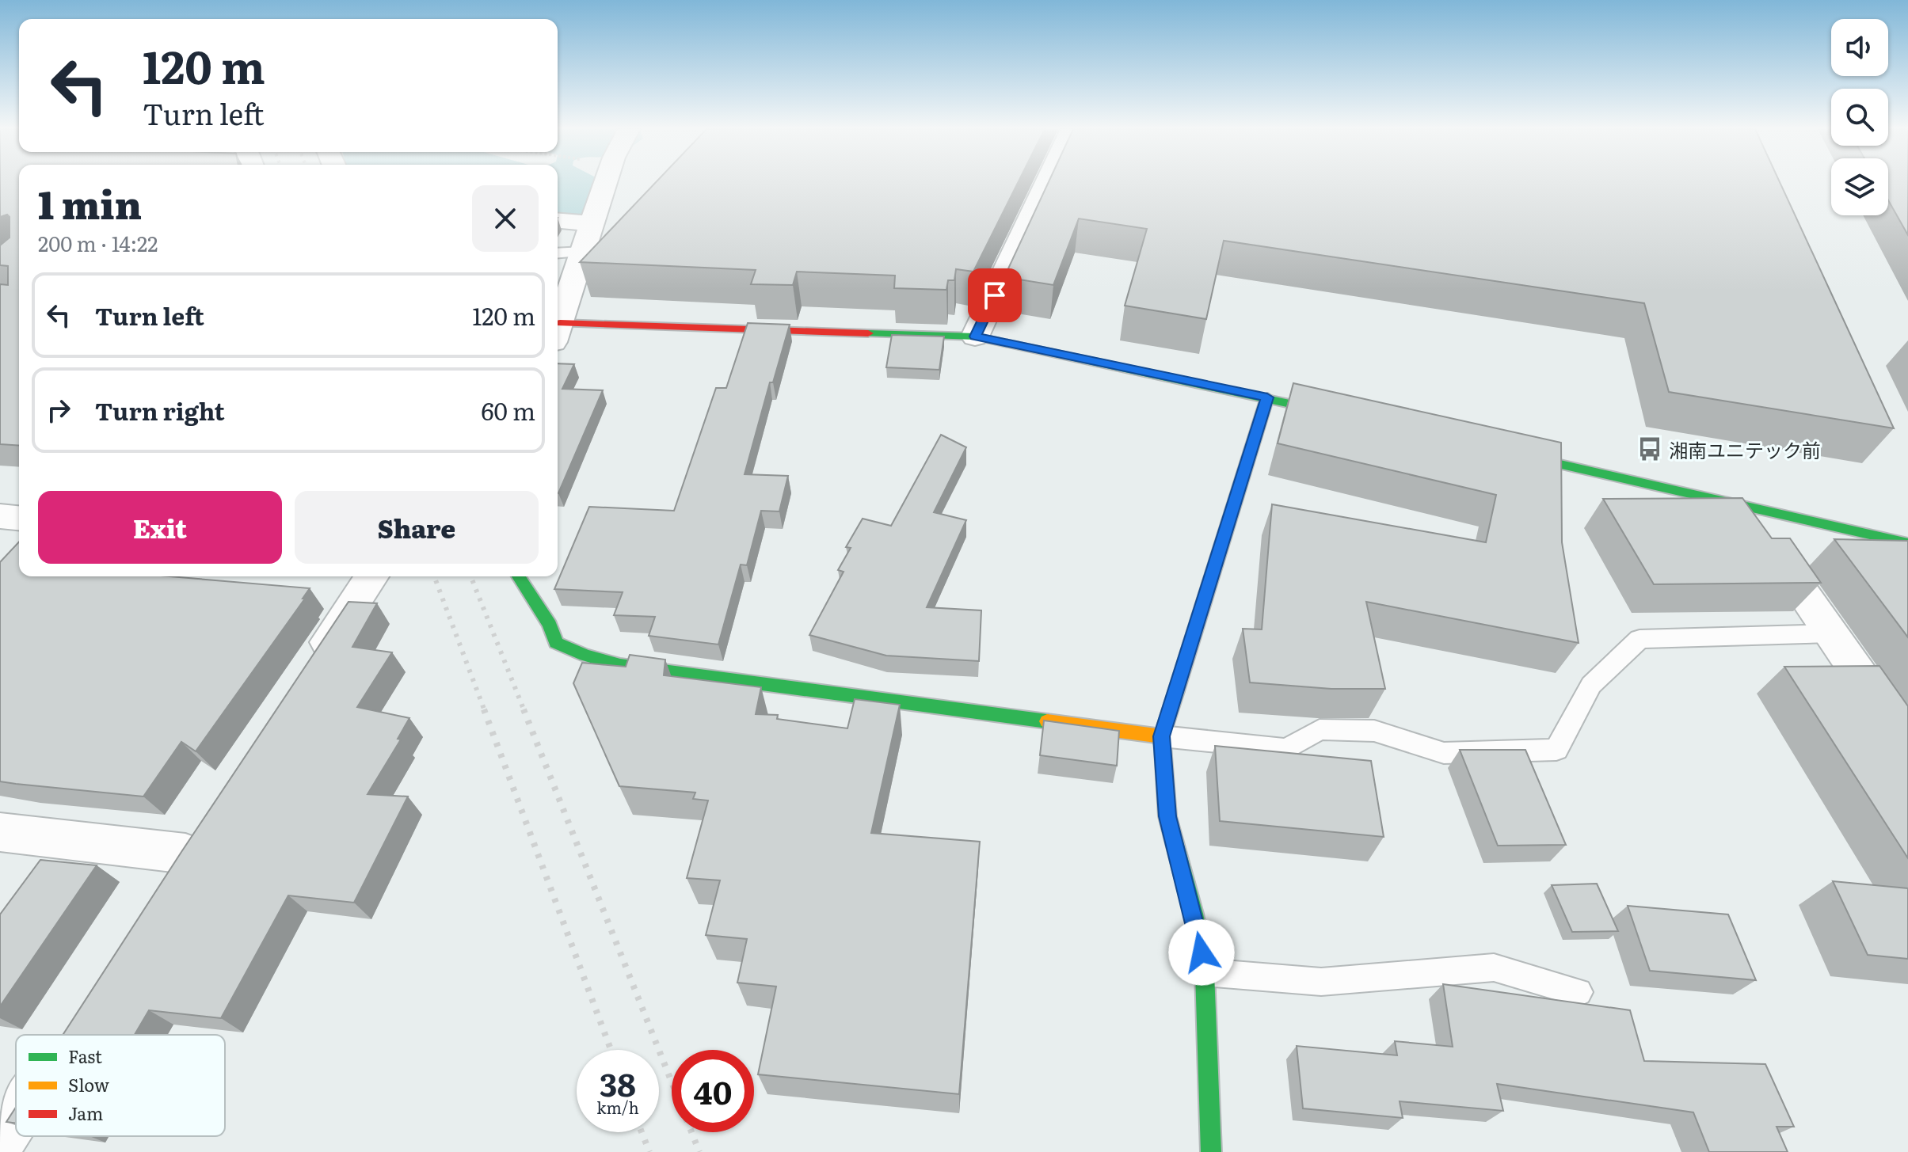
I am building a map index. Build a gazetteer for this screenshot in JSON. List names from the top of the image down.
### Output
{
  "places": {
    "bus stop": ["湘南ユニテック前"]
  },
  "legend": ["Fast", "Slow", "Jam"],
  "page": {
    "turn": ["120 m", "Turn left"],
    "heading": ["1 min", "200 m · 14:22"],
    "list": [
      {
        "name": "Turn left",
        "value": "120 m"
      },
      {
        "name": "Turn right",
        "value": "60 m"
      }
    ],
    "buttons": ["Exit", "Share"],
    "speed": "38 km/h",
    "limit": "40"
  }
}
